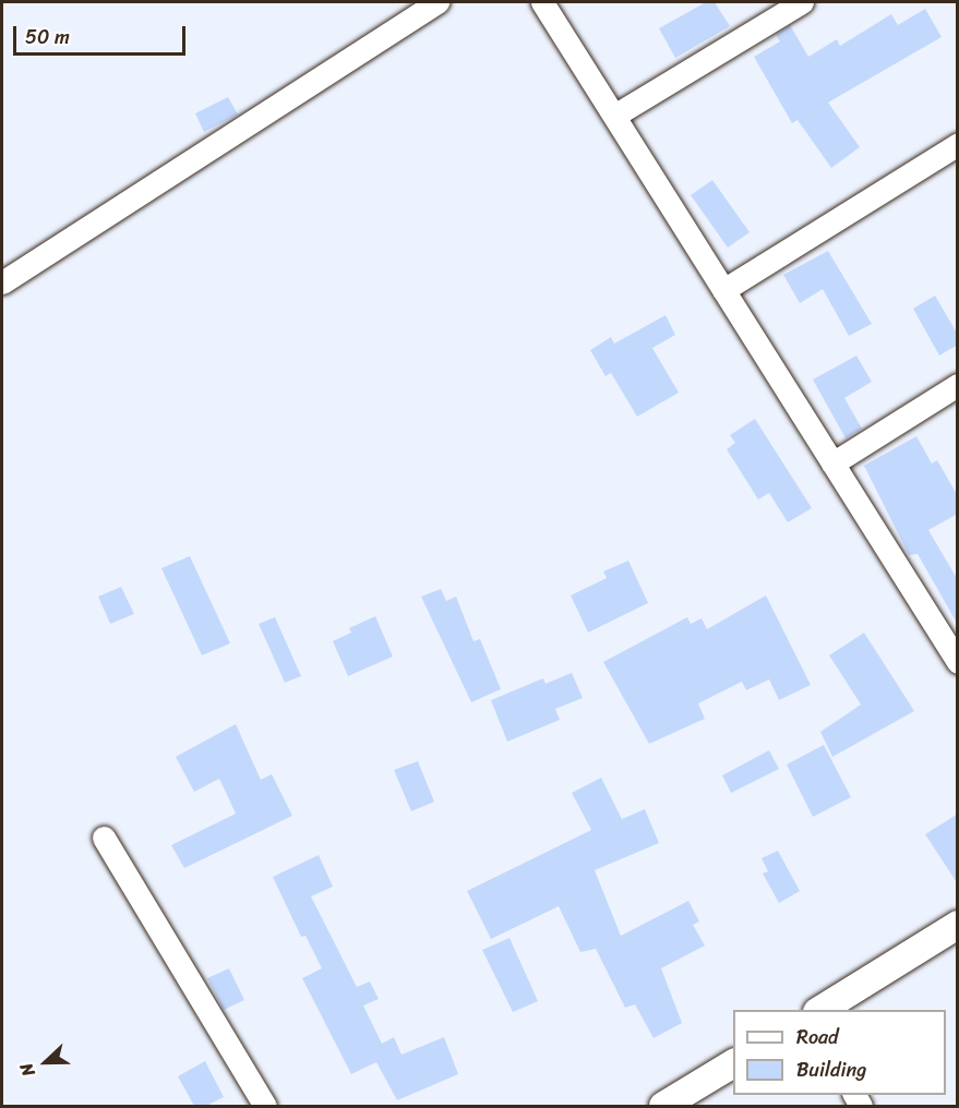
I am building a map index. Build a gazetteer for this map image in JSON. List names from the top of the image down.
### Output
{
  "legend": ["Road", "Building"],
  "scale_bar": "50 m",
  "north": "left"
}
